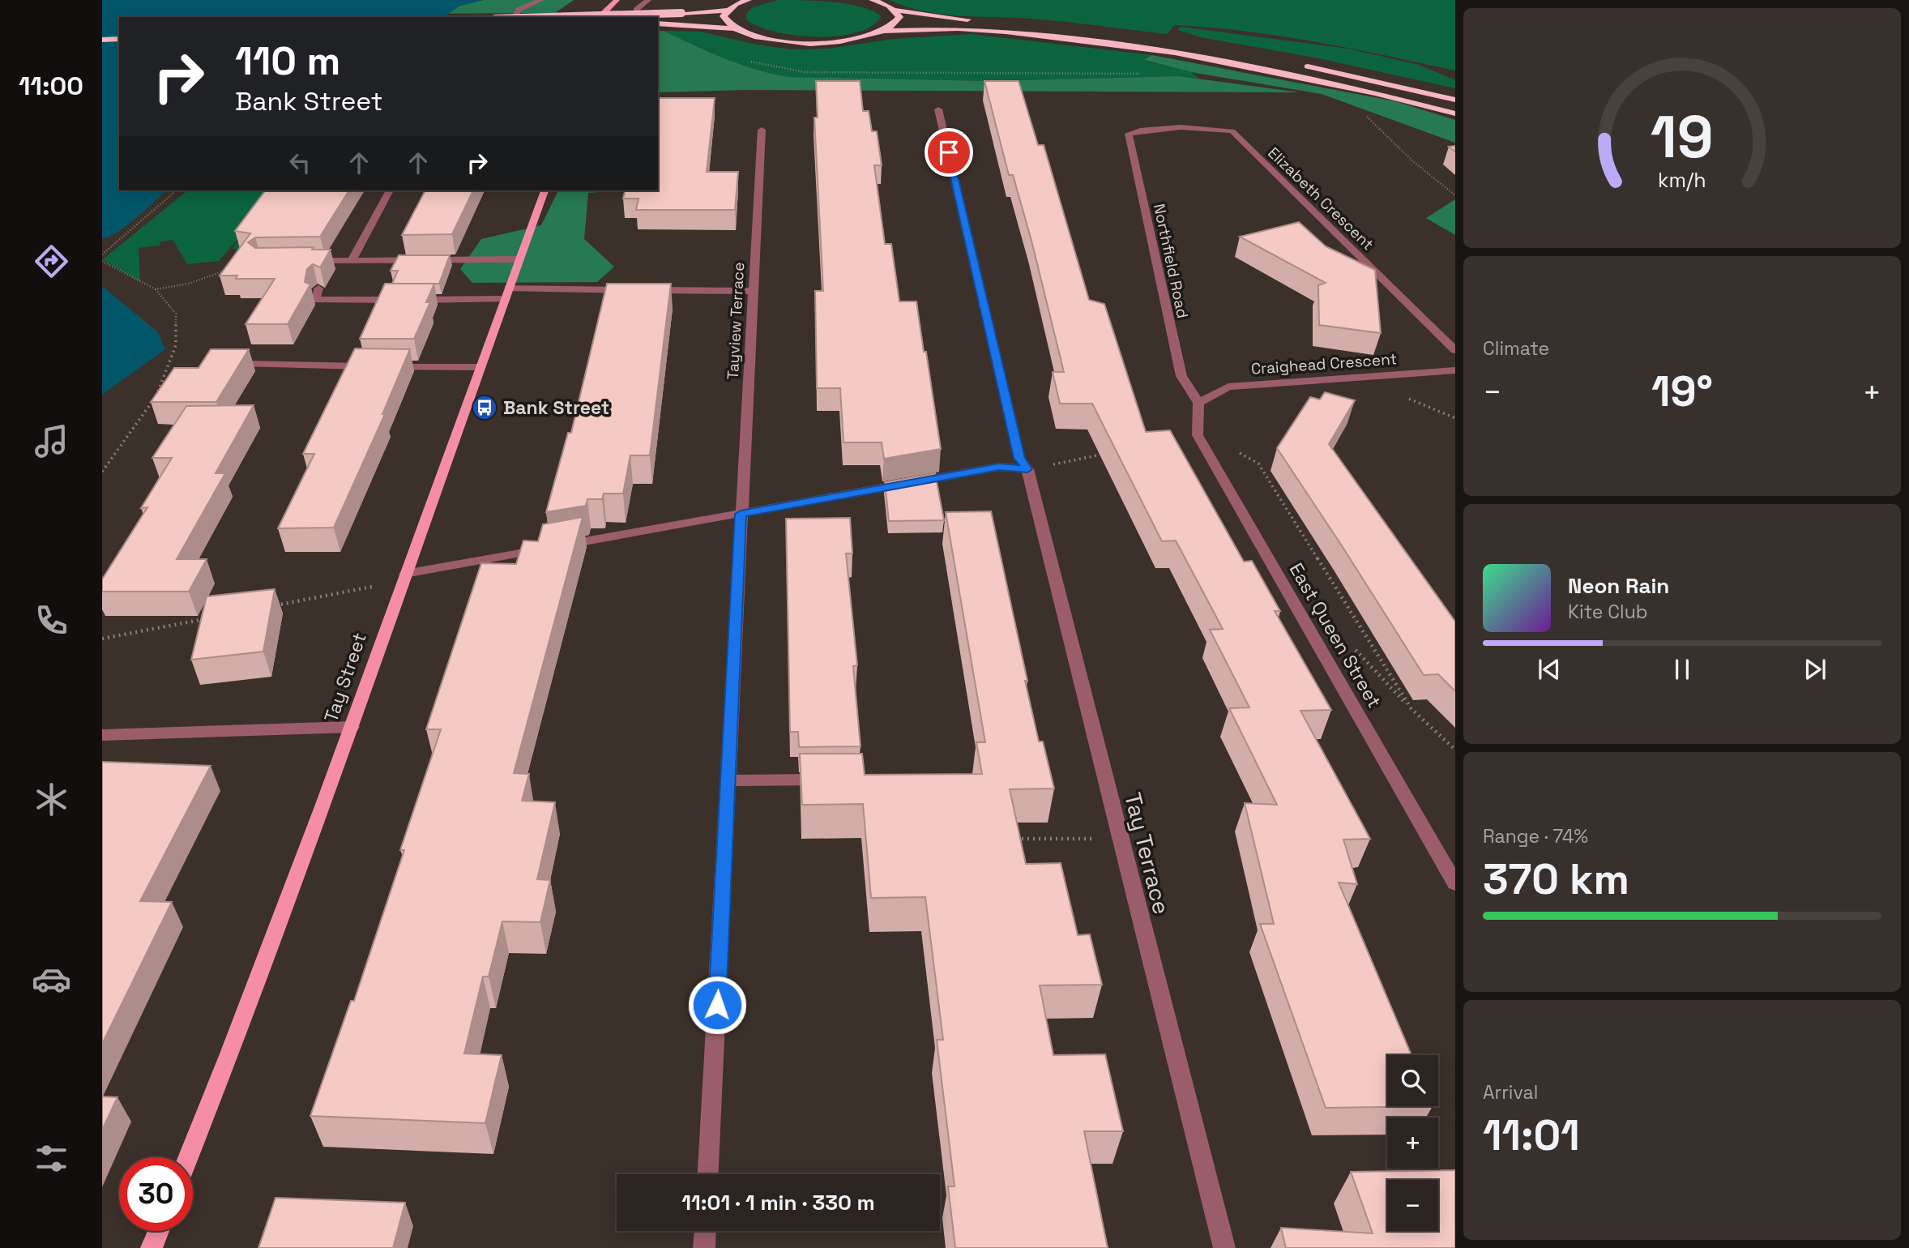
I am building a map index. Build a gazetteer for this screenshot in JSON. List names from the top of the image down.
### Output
{
  "streets": {
    "main road": ["Tay Street"],
    "street": [
      "Elizabeth Crescent",
      "Northfield Road",
      "Tayview Terrace",
      "Craighead Crescent",
      "East Queen Street",
      "Tay Terrace"
    ]
  },
  "crossings": [
    ["Elizabeth Crescent", "Northfield Road"],
    ["Northfield Road", "Craighead Crescent"]
  ],
  "places": {
    "bus stop": ["Bank Street"]
  },
  "page": {
    "tabs": "11:00",
    "turn": ["110 m", "Bank Street"],
    "tile": [
      "Climate",
      ["Range · 74%", "370 km"],
      ["Arrival", "11:01"]
    ],
    "heat": ["−", "19°", "+"],
    "song": ["Neon Rain", "Kite Club"],
    "map_buttons": ["+", "−"],
    "limit": "30",
    "trip": "11:01 · 1 min · 330 m",
    "gauge": ["19", "km/h"]
  }
}
